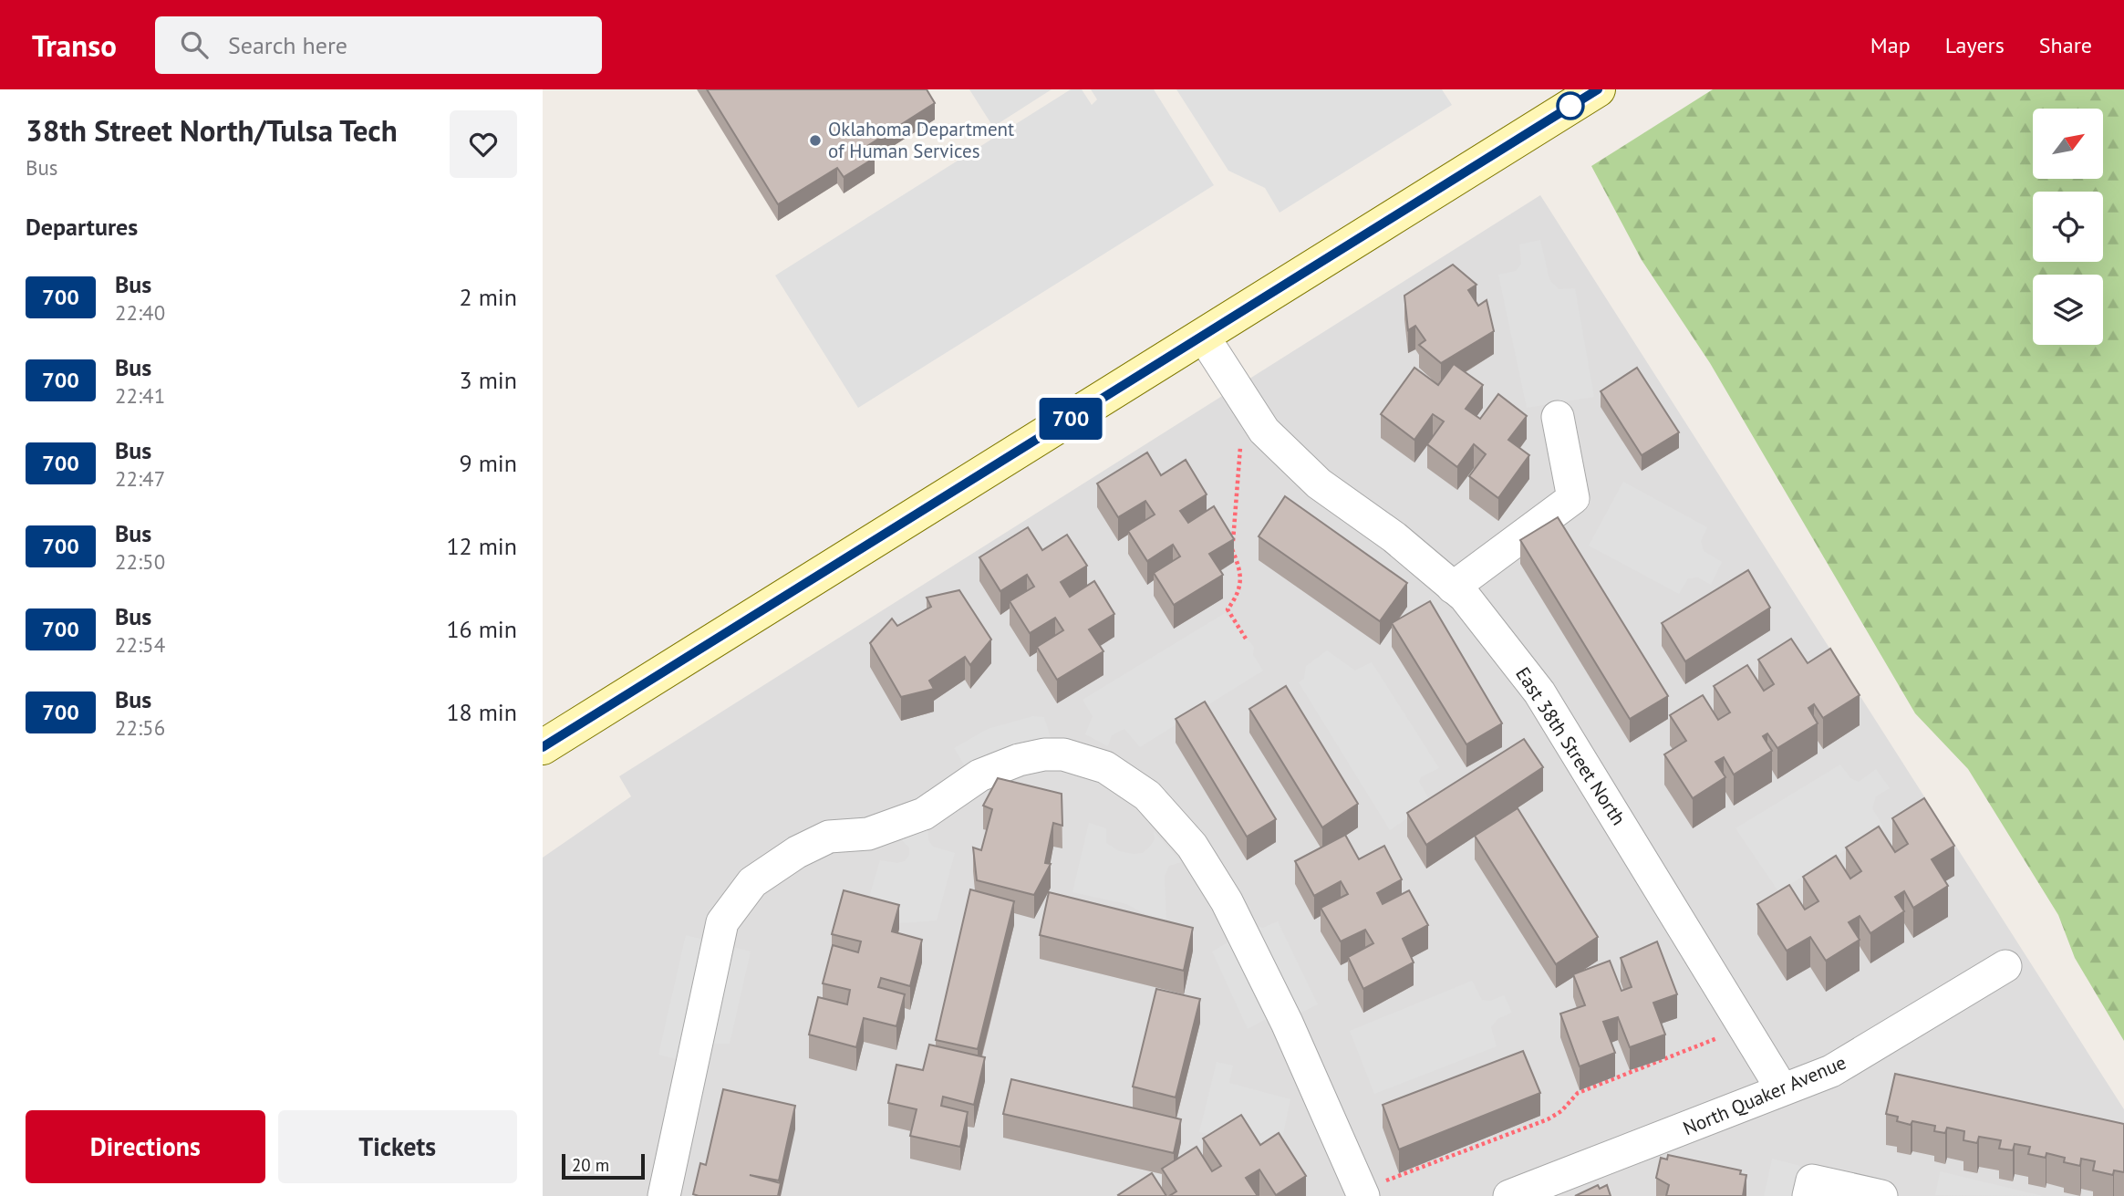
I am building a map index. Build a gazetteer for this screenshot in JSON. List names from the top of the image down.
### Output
{
  "streets": {
    "street": ["East 38th Street North", "North Quaker Avenue"]
  },
  "crossings": [
    ["East 38th Street North", "North Quaker Avenue"]
  ],
  "places": ["Oklahoma Department of Human Services"],
  "lines": ["bus line 700"],
  "scale_bar": "20 m",
  "north": "top right",
  "page": {
    "header": "Transo",
    "search": "Search here",
    "nav": ["Map", "Layers", "Share"],
    "heading": [
      ["38th Street North/Tulsa Tech", "Bus"],
      "Departures"
    ],
    "on_map": "700",
    "list": [
      {
        "mark": "700",
        "name": "Bus",
        "note": "22:40",
        "value": "2 min"
      },
      {
        "mark": "700",
        "name": "Bus",
        "note": "22:41",
        "value": "3 min"
      },
      {
        "mark": "700",
        "name": "Bus",
        "note": "22:47",
        "value": "9 min"
      },
      {
        "mark": "700",
        "name": "Bus",
        "note": "22:50",
        "value": "12 min"
      },
      {
        "mark": "700",
        "name": "Bus",
        "note": "22:54",
        "value": "16 min"
      },
      {
        "mark": "700",
        "name": "Bus",
        "note": "22:56",
        "value": "18 min"
      }
    ],
    "buttons": ["Directions", "Tickets"],
    "scale": "20 m"
  }
}
